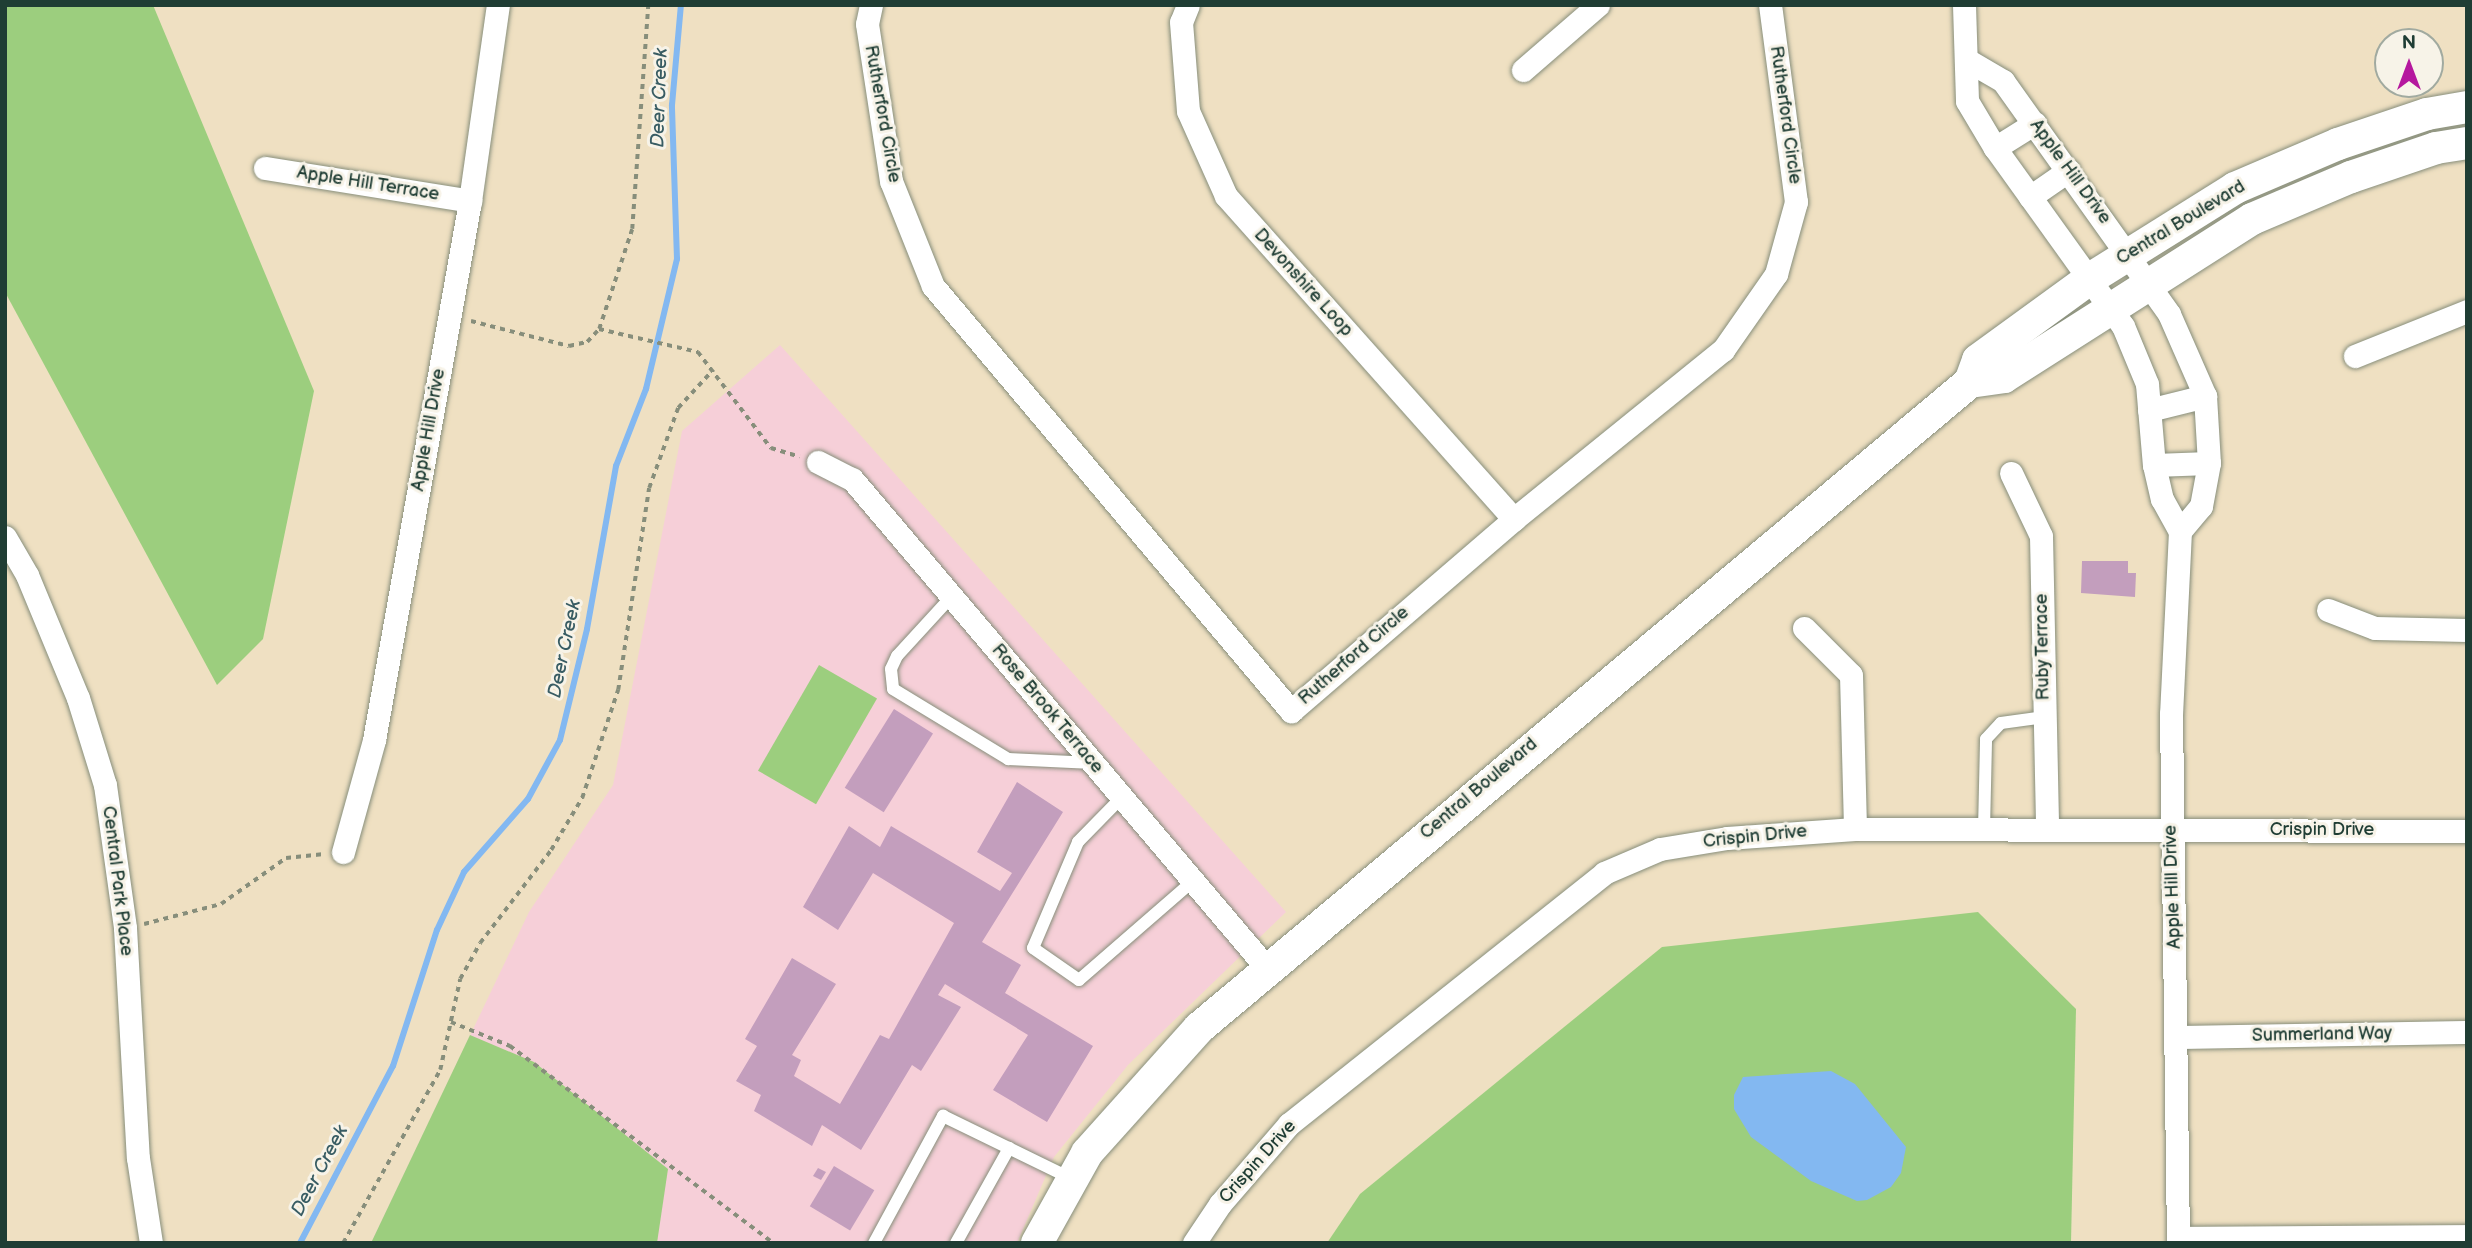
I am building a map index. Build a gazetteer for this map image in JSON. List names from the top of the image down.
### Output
{
  "streets": {
    "street": [
      "Rutherford Circle",
      "Apple Hill Drive",
      "Apple Hill Terrace",
      "Central Boulevard",
      "Devonshire Loop",
      "Ruby Terrace",
      "Rose Brook Terrace",
      "Crispin Drive",
      "Central Park Place",
      "Summerland Way"
    ]
  },
  "crossings": [
    ["Rutherford Circle", "Devonshire Loop"],
    ["Apple Hill Drive", "Apple Hill Terrace"],
    ["Apple Hill Drive", "Central Boulevard"],
    ["Apple Hill Drive", "Crispin Drive"],
    ["Apple Hill Drive", "Summerland Way"],
    ["Central Boulevard", "Rose Brook Terrace"],
    ["Ruby Terrace", "Crispin Drive"]
  ],
  "water": ["Deer Creek"],
  "north": "top"
}
